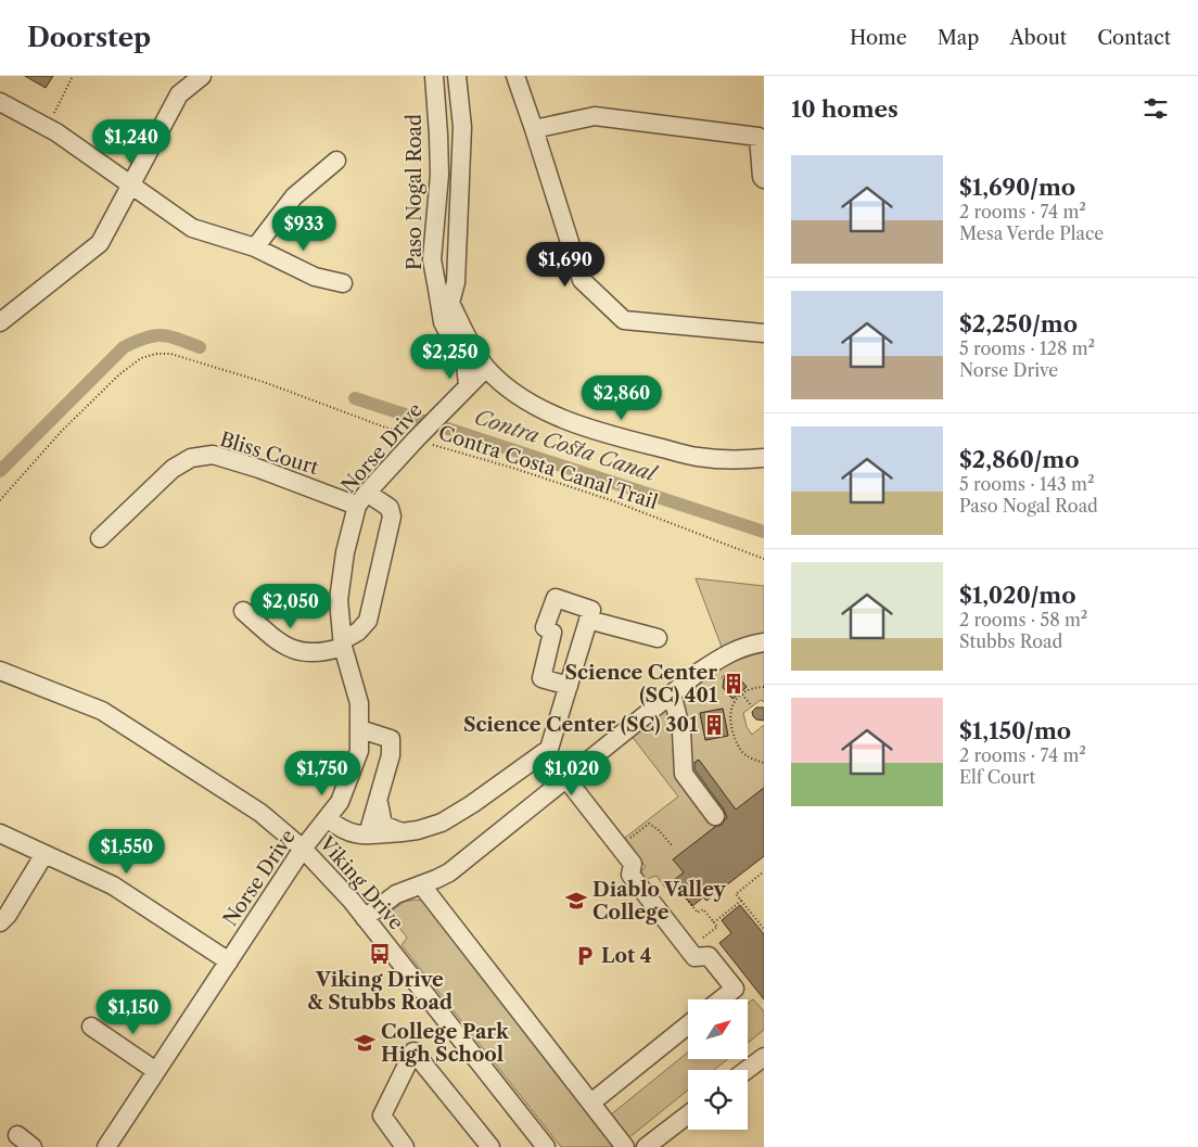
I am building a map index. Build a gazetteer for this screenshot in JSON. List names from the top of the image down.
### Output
{
  "streets": {
    "street": [
      "Paso Nogal Road",
      "Norse Drive",
      "Bliss Court",
      "Viking Drive"
    ],
    "path": ["Contra Costa Canal Trail"]
  },
  "crossings": [
    ["Paso Nogal Road", "Norse Drive"],
    ["Norse Drive", "Bliss Court"],
    ["Norse Drive", "Contra Costa Canal Trail"],
    ["Norse Drive", "Viking Drive"]
  ],
  "water": ["Contra Costa Canal"],
  "places": {
    "building": ["Science Center (SC) 401", "Science Center (SC) 301"],
    "school or university": ["Diablo Valley College", "College Park High School"],
    "bus stop": ["Viking Drive & Stubbs Road"],
    "parking": ["Lot 4"]
  },
  "north": "top right",
  "page": {
    "header": "Doorstep",
    "nav": [
      "Home",
      "Map",
      "About",
      "Contact"
    ],
    "heading": "10 homes",
    "price": [
      "$1,240",
      "$933",
      "$1,690",
      "$2,250",
      "$2,860",
      "$2,050",
      "$1,750",
      "$1,020",
      "$1,550",
      "$1,150"
    ],
    "list": [
      {
        "name": "$1,690/mo",
        "note": "2 rooms · 74 m² · Mesa Verde Place"
      },
      {
        "name": "$2,250/mo",
        "note": "5 rooms · 128 m² · Norse Drive"
      },
      {
        "name": "$2,860/mo",
        "note": "5 rooms · 143 m² · Paso Nogal Road"
      },
      {
        "name": "$1,020/mo",
        "note": "2 rooms · 58 m² · Stubbs Road"
      },
      {
        "name": "$1,150/mo",
        "note": "2 rooms · 74 m² · Elf Court"
      }
    ]
  }
}
